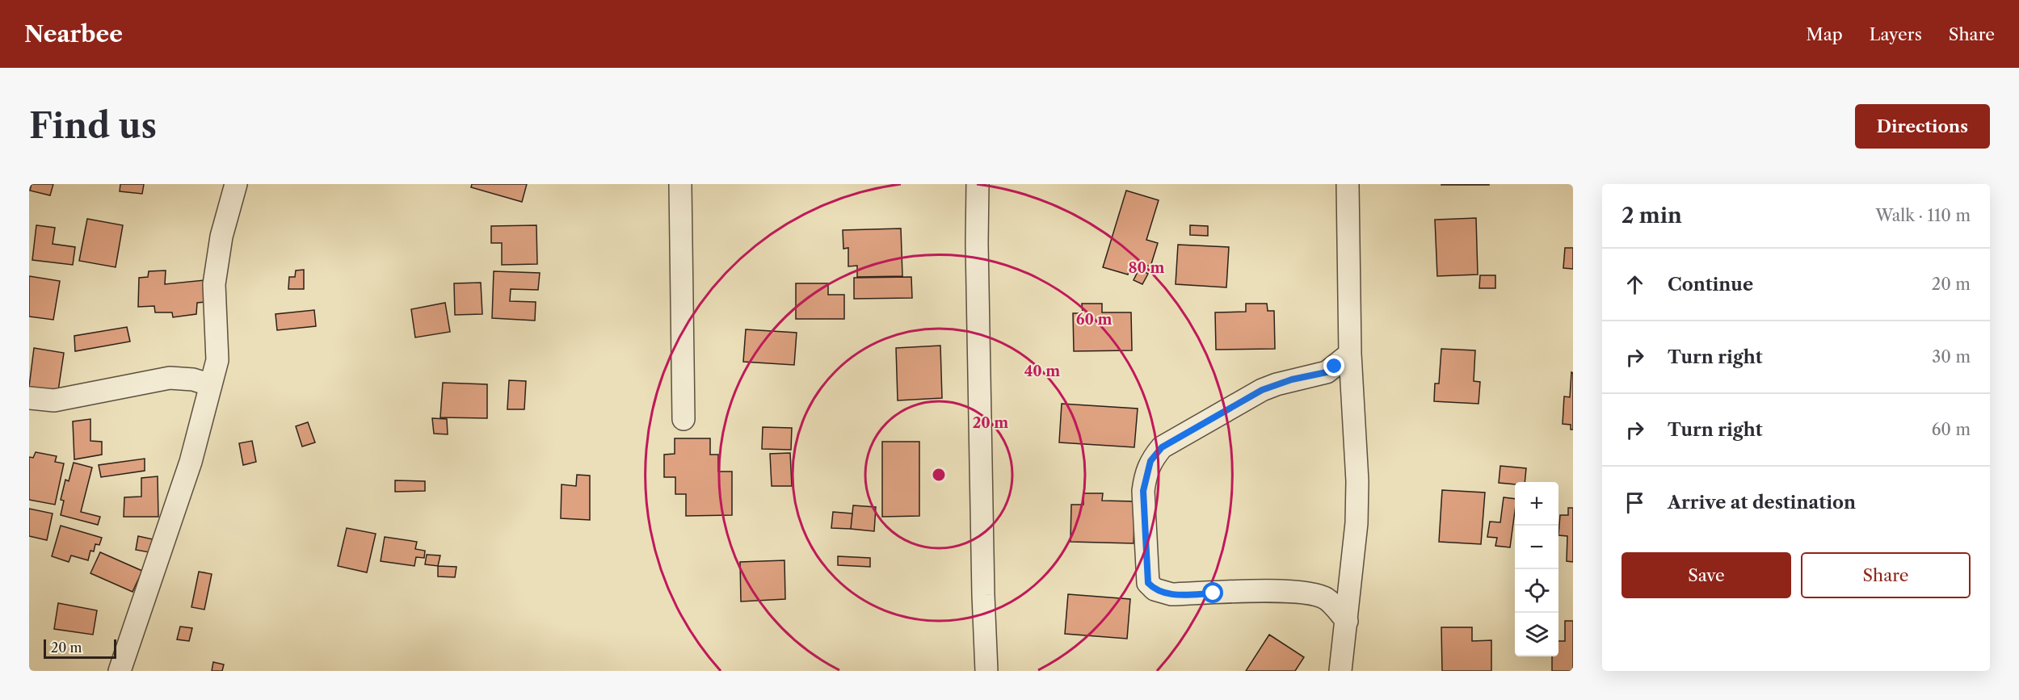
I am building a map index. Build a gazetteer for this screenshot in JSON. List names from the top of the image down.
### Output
{
  "scale_bar": "20 m",
  "page": {
    "header": "Nearbee",
    "nav": ["Map", "Layers", "Share"],
    "buttons": [
      "Directions",
      ["Save", "Share"]
    ],
    "title": "Find us",
    "heading": ["2 min", "Walk · 110 m"],
    "list": [
      ["Continue", "20 m"],
      ["Turn right", "30 m"],
      ["Turn right", "60 m"],
      "Arrive at destination"
    ],
    "map_buttons": ["+", "−"],
    "scale": "20 m"
  },
  "rings": [
    "80 m",
    "60 m",
    "40 m",
    "20 m"
  ]
}
